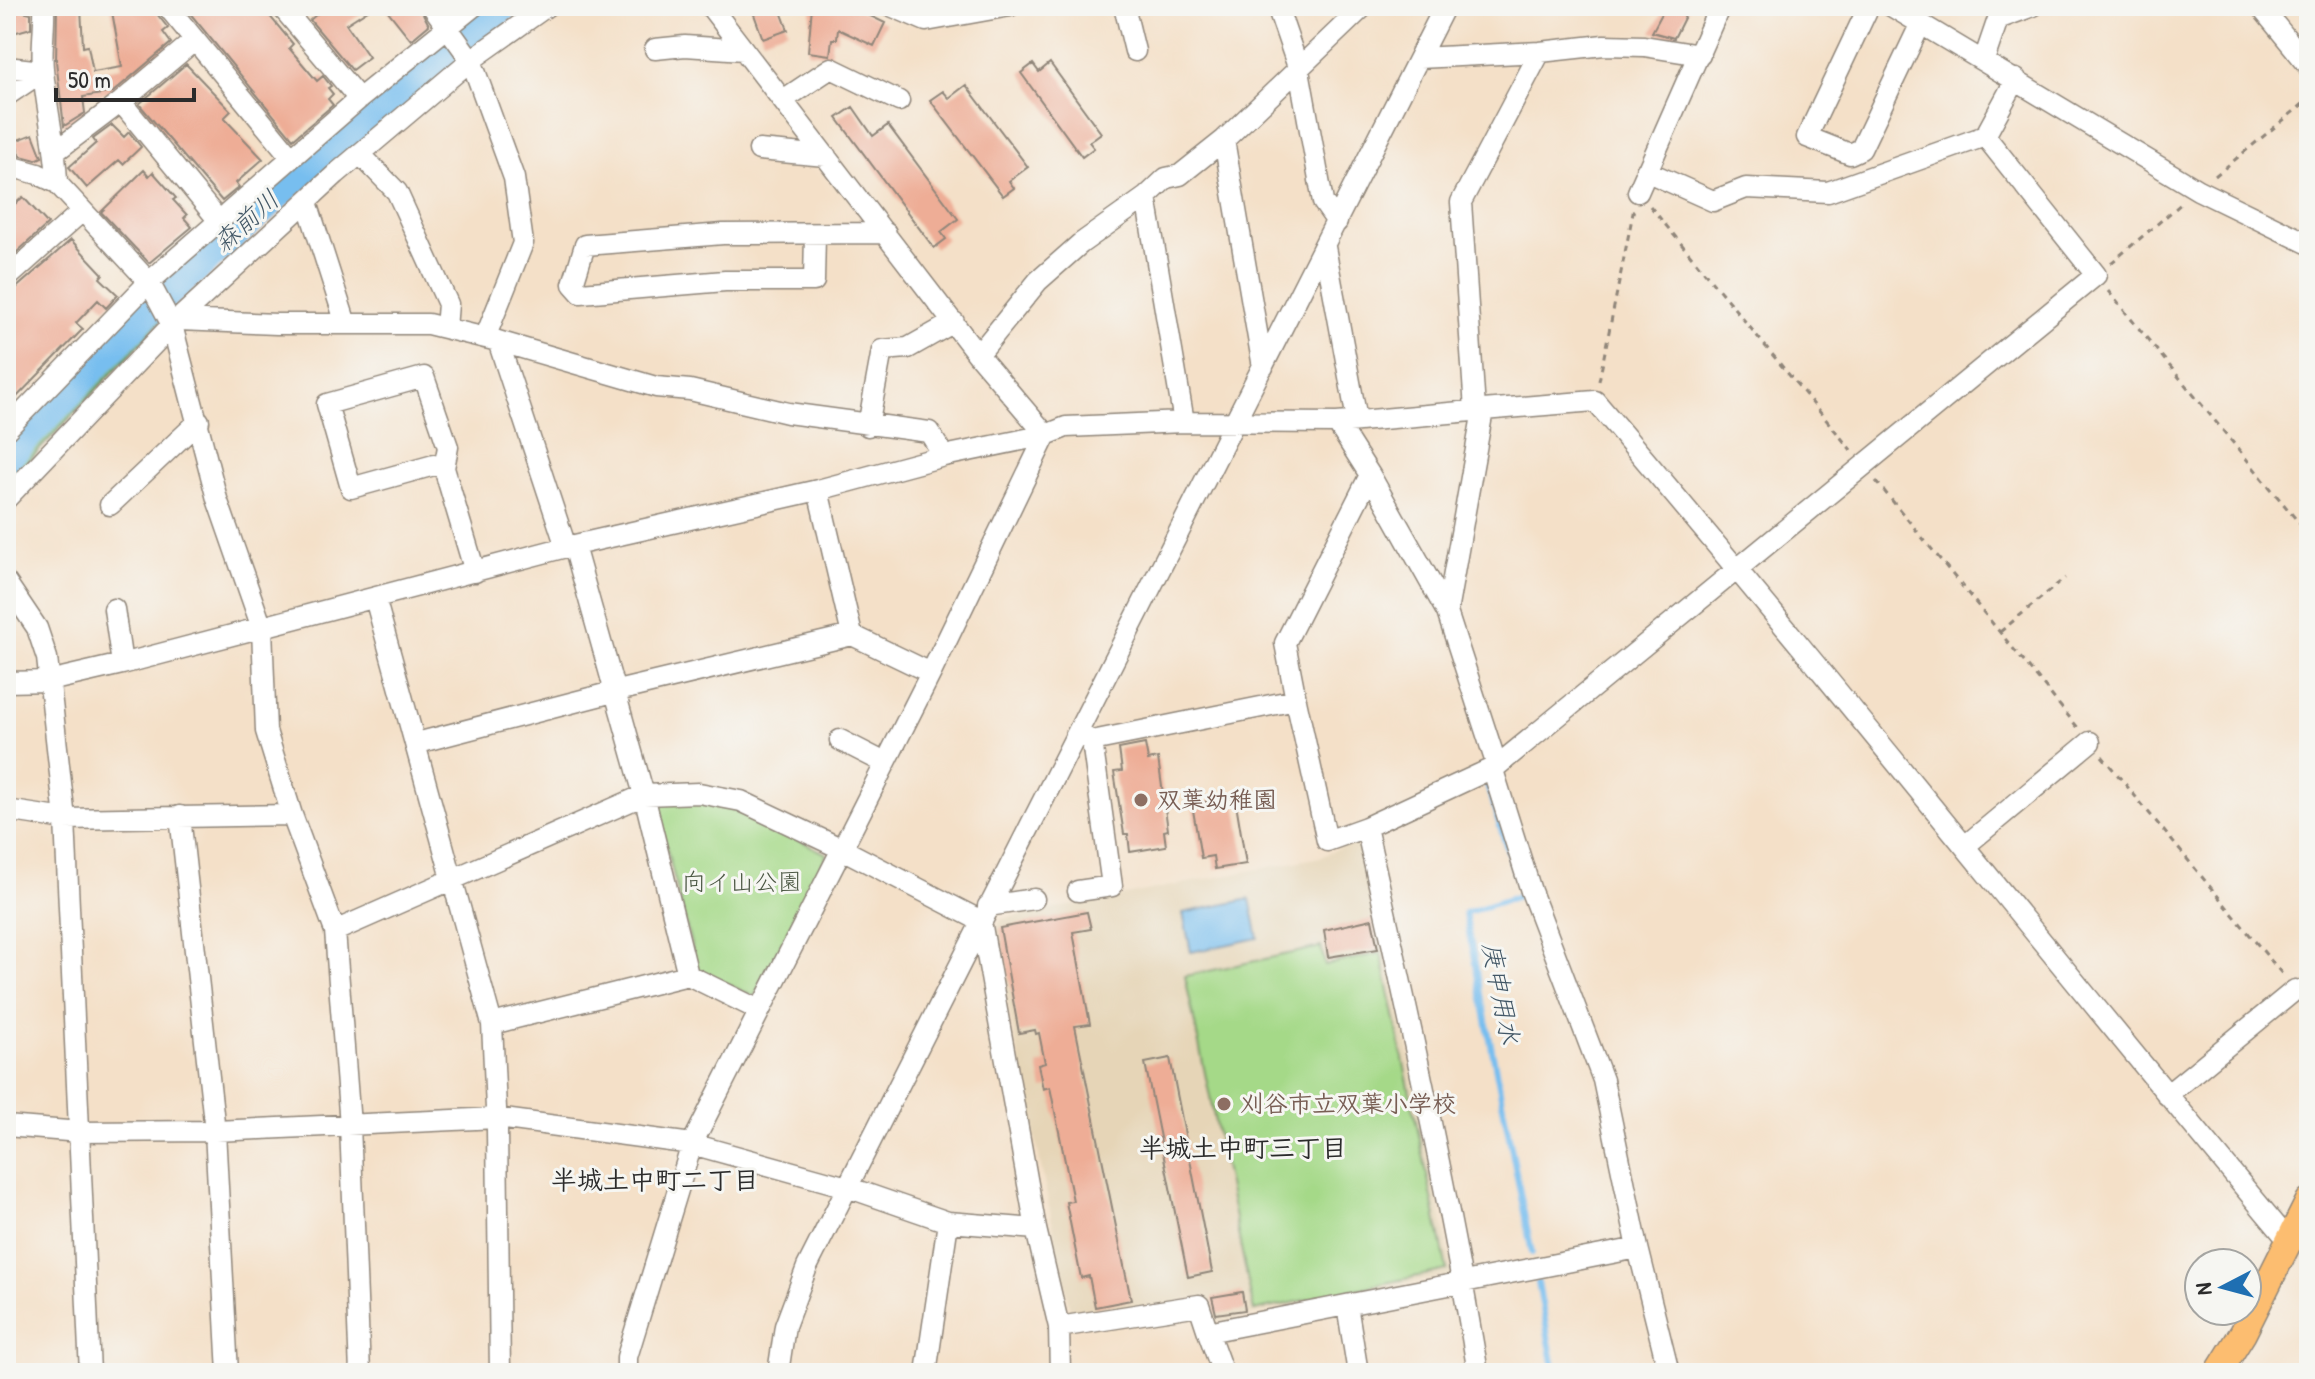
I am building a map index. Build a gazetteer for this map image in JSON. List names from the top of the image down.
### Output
{
  "districts": ["半城土中町三丁目", "半城土中町二丁目"],
  "water": ["森前川", "庚申用水"],
  "parks": ["向イ山公園"],
  "places": ["双葉幼稚園", "刈谷市立双葉小学校"],
  "scale_bar": "50 m",
  "north": "left"
}
